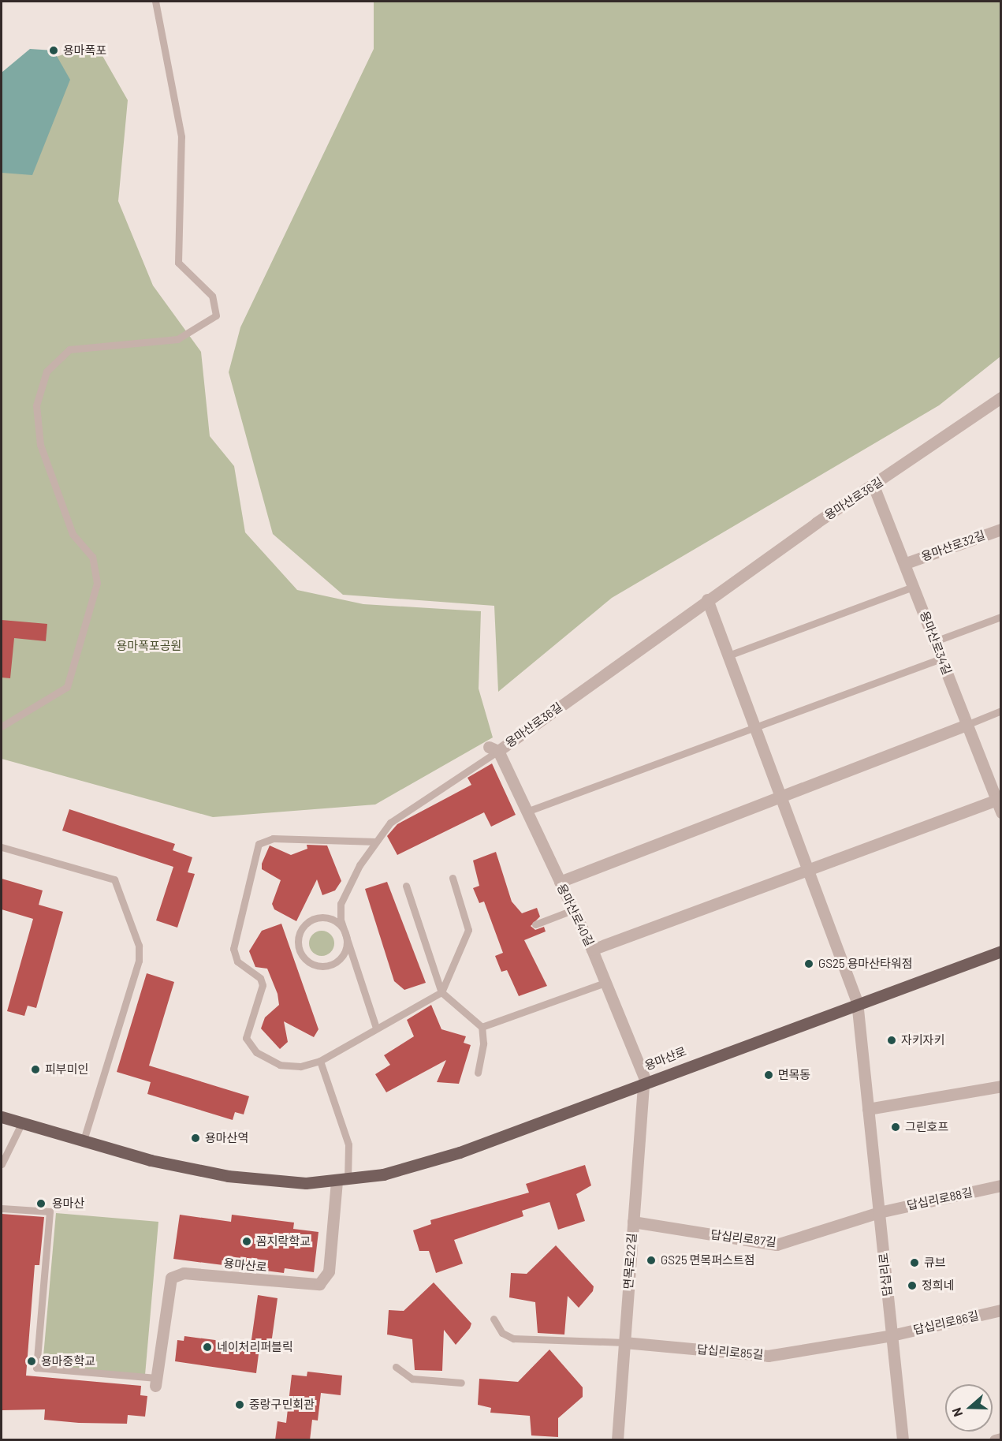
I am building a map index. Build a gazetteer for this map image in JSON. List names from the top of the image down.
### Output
{
  "streets": {
    "main road": ["용마산로"],
    "street": [
      "용마산로36길",
      "용마산로32길",
      "용마산로34길",
      "용마산로40길",
      "답십리로88길",
      "답십리로87길",
      "면목로22길",
      "답십리로",
      "답십리로86길",
      "답십리로85길"
    ]
  },
  "crossings": [
    ["용마산로36길", "용마산로34길"],
    ["용마산로36길", "용마산로40길"],
    ["용마산로32길", "용마산로34길"],
    ["용마산로40길", "용마산로"],
    ["용마산로40길", "면목로22길"],
    ["용마산로", "면목로22길"],
    ["용마산로", "답십리로"],
    ["답십리로88길", "답십리로87길"],
    ["답십리로88길", "답십리로"],
    ["답십리로87길", "면목로22길"],
    ["답십리로87길", "답십리로"],
    ["면목로22길", "답십리로85길"],
    ["답십리로", "답십리로86길"],
    ["답십리로", "답십리로85길"],
    ["답십리로86길", "답십리로85길"]
  ],
  "parks": ["용마폭포공원"],
  "places": [
    "용마폭포",
    "GS25 용마산타워점",
    "자키자키",
    "피부미인",
    "면목동",
    "그린호프",
    "용마산역",
    "용마산",
    "꼼지락학교",
    "GS25 면목퍼스트점",
    "큐브",
    "정희네",
    "네이처리퍼블릭",
    "용마중학교",
    "중랑구민회관"
  ],
  "north": "left"
}
